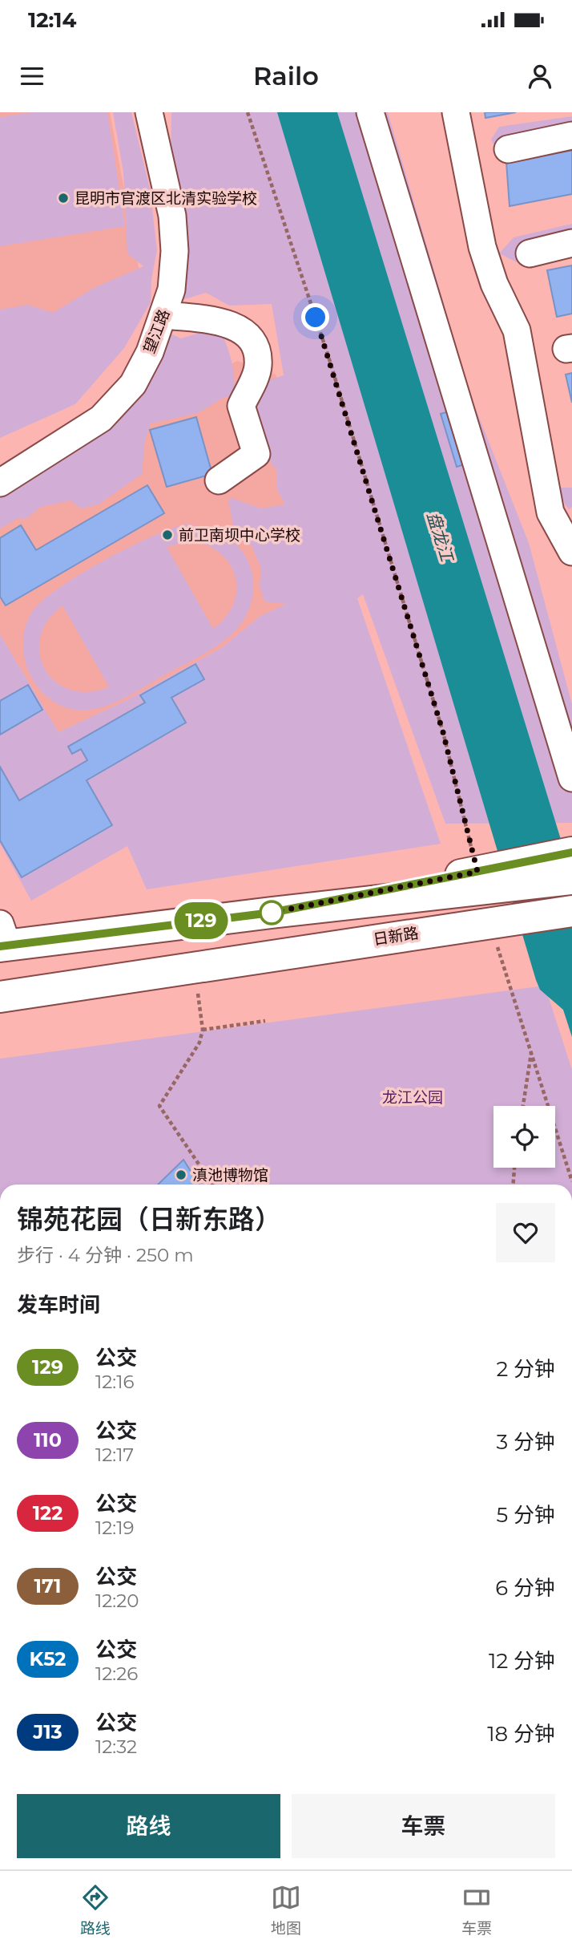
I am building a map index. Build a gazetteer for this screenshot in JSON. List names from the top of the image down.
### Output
{
  "streets": {
    "main road": ["日新路"],
    "street": ["望江路"]
  },
  "water": ["盘龙江"],
  "parks": ["龙江公园"],
  "places": ["昆明市官渡区北清实验学校", "前卫南坝中心学校", "滇池博物馆"],
  "lines": ["bus line 129"],
  "page": {
    "status": "12:14",
    "header": "Railo",
    "on_map": "129",
    "heading": [
      ["锦苑花园（日新东路）", "步行 · 4 分钟 · 250 m"],
      "发车时间"
    ],
    "list": [
      {
        "mark": "129",
        "name": "公交",
        "note": "12:16",
        "value": "2 分钟"
      },
      {
        "mark": "110",
        "name": "公交",
        "note": "12:17",
        "value": "3 分钟"
      },
      {
        "mark": "122",
        "name": "公交",
        "note": "12:19",
        "value": "5 分钟"
      },
      {
        "mark": "171",
        "name": "公交",
        "note": "12:20",
        "value": "6 分钟"
      },
      {
        "mark": "K52",
        "name": "公交",
        "note": "12:26",
        "value": "12 分钟"
      },
      {
        "mark": "J13",
        "name": "公交",
        "note": "12:32",
        "value": "18 分钟"
      }
    ],
    "buttons": ["路线", "车票"],
    "tabs": ["路线", "地图", "车票"]
  }
}
